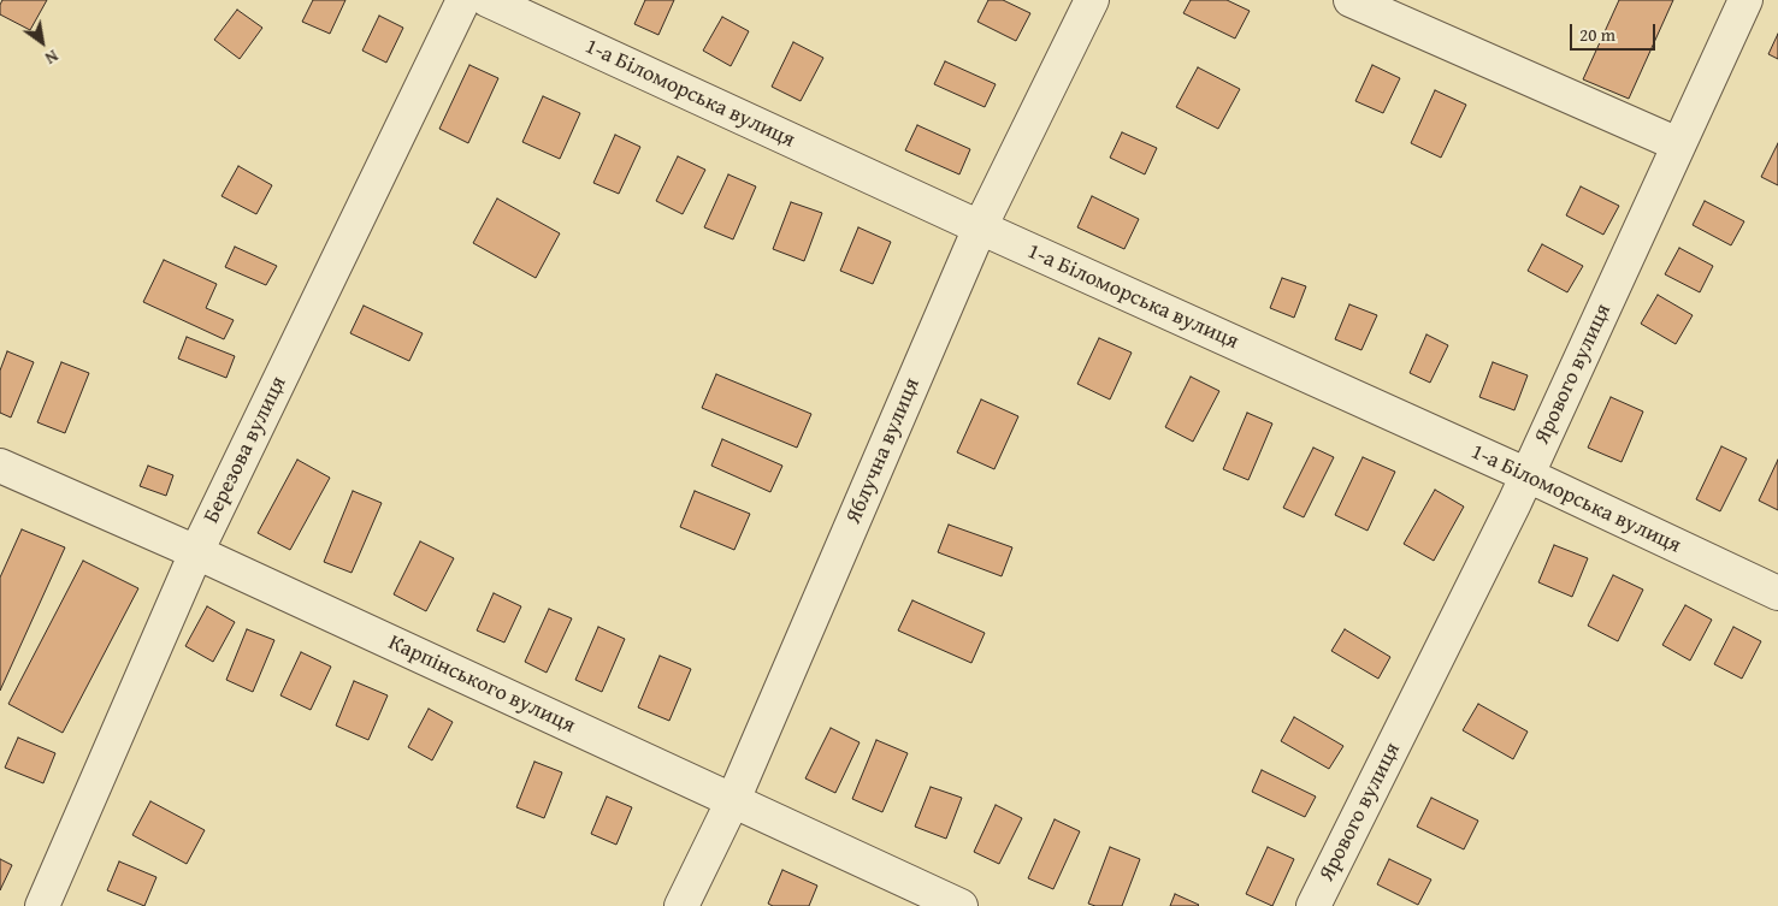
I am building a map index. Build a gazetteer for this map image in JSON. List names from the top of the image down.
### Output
{
  "streets": {
    "street": [
      "1-а Біломорська вулиця",
      "Ярового вулиця",
      "Березова вулиця",
      "Яблучна вулиця",
      "Карпінського вулиця"
    ]
  },
  "crossings": [
    ["1-а Біломорська вулиця", "Ярового вулиця"],
    ["1-а Біломорська вулиця", "Яблучна вулиця"],
    ["Березова вулиця", "Карпінського вулиця"],
    ["Яблучна вулиця", "Карпінського вулиця"]
  ],
  "scale_bar": "20 m",
  "north": "bottom right"
}
